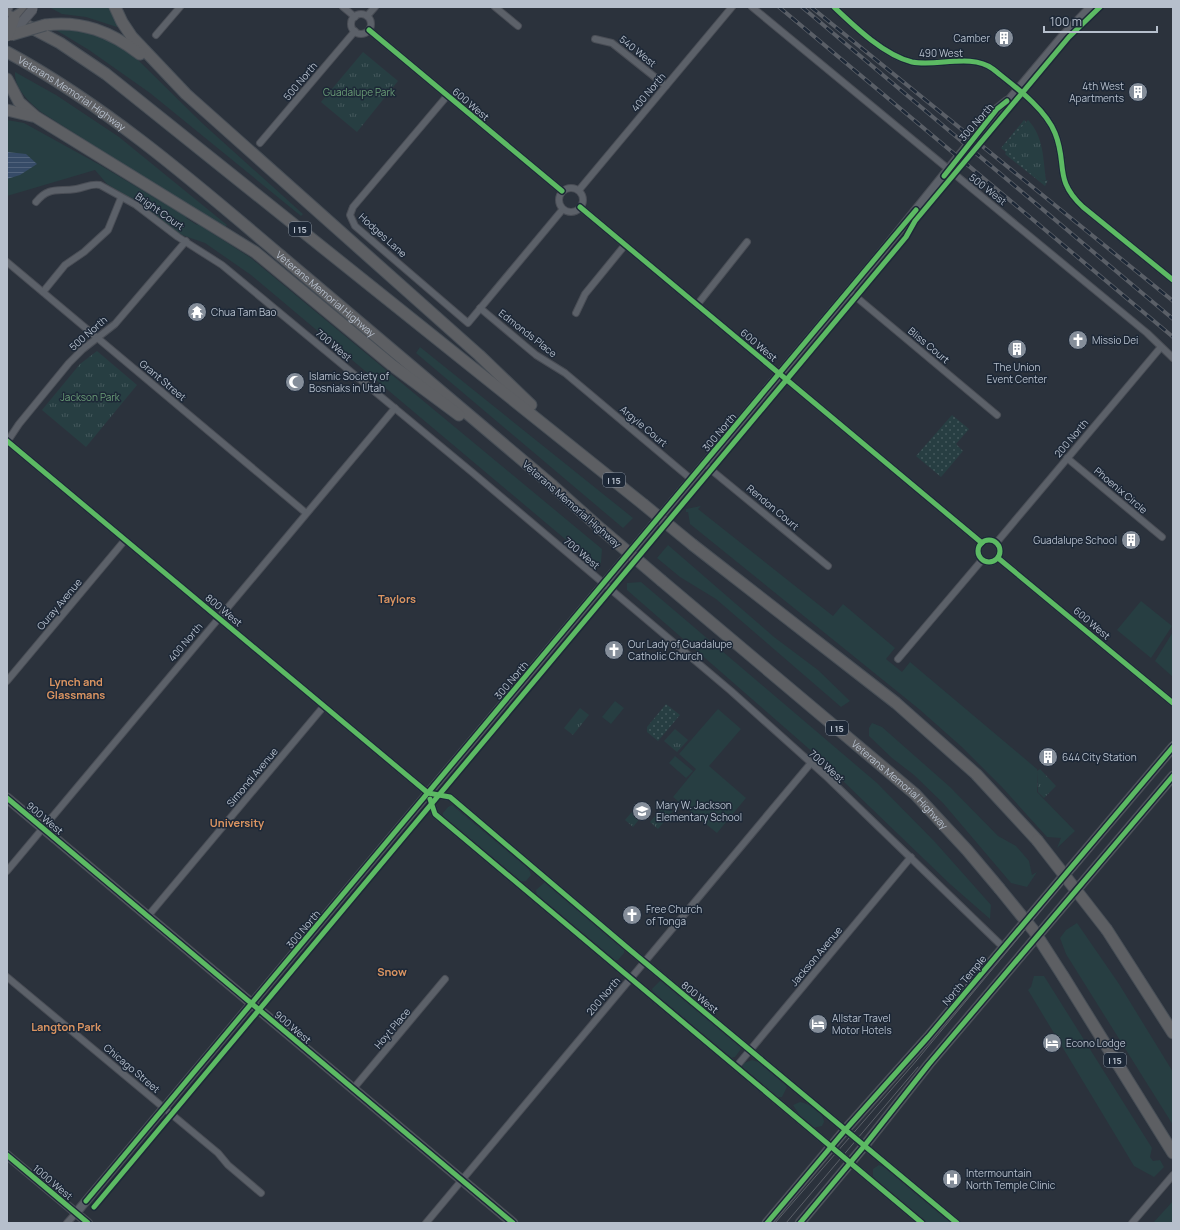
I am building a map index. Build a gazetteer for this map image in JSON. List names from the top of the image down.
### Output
{
  "streets": {
    "highway": ["Veterans Memorial Highway", "I 15"],
    "main road": ["900 West", "North Temple"],
    "street": [
      "540 West",
      "490 West",
      "500 North",
      "400 North",
      "600 West",
      "300 North",
      "500 West",
      "Bright Court",
      "Hodges Lane",
      "Edmonds Place",
      "700 West",
      "Bliss Court",
      "Grant Street",
      "Argyle Court",
      "200 North",
      "Phoenix Circle",
      "Rendon Court",
      "Ouray Avenue",
      "800 West",
      "Simondi Avenue",
      "Jackson Avenue",
      "Hoyt Place",
      "Chicago Street",
      "1000 West"
    ]
  },
  "crossings": [
    ["540 West", "400 North"],
    ["490 West", "300 North"],
    ["500 North", "600 West"],
    ["500 North", "Bright Court"],
    ["500 North", "700 West"],
    ["500 North", "Grant Street"],
    ["500 North", "800 West"],
    ["400 North", "600 West"],
    ["400 North", "700 West"],
    ["400 North", "Grant Street"],
    ["400 North", "800 West"],
    ["400 North", "900 West"],
    ["600 West", "300 North"],
    ["600 West", "Hodges Lane"],
    ["600 West", "200 North"],
    ["300 North", "500 West"],
    ["300 North", "700 West"],
    ["300 North", "Bliss Court"],
    ["300 North", "Argyle Court"],
    ["300 North", "Rendon Court"],
    ["300 North", "800 West"],
    ["300 North", "900 West"],
    ["300 North", "Chicago Street"],
    ["300 North", "1000 West"],
    ["500 West", "200 North"],
    ["Bright Court", "700 West"],
    ["Hodges Lane", "Edmonds Place"],
    ["Edmonds Place", "Argyle Court"],
    ["700 West", "200 North"],
    ["700 West", "Jackson Avenue"],
    ["700 West", "North Temple"],
    ["200 North", "Phoenix Circle"],
    ["200 North", "800 West"],
    ["200 North", "900 West"],
    ["Ouray Avenue", "800 West"],
    ["800 West", "Simondi Avenue"],
    ["800 West", "Jackson Avenue"],
    ["800 West", "North Temple"],
    ["Simondi Avenue", "900 West"],
    ["900 West", "Hoyt Place"]
  ],
  "districts": [
    "Taylors",
    "Lynch and Glassmans",
    "University",
    "Snow",
    "Langton Park"
  ],
  "parks": ["Guadalupe Park", "Jackson Park"],
  "places": {
    "building": [
      "Camber",
      "4th West Apartments",
      "The Union Event Center",
      "Guadalupe School",
      "644 City Station"
    ],
    "temple": ["Chua Tam Bao"],
    "church": ["Missio Dei", "Our Lady of Guadalupe Catholic Church", "Free Church of Tonga"],
    "mosque": ["Islamic Society of Bosniaks in Utah"],
    "school or university": ["Mary W. Jackson Elementary School"],
    "hotel": ["Allstar Travel Motor Hotels", "Econo Lodge"],
    "hospital": ["Intermountain North Temple Clinic"]
  },
  "scale_bar": "100 m"
}
